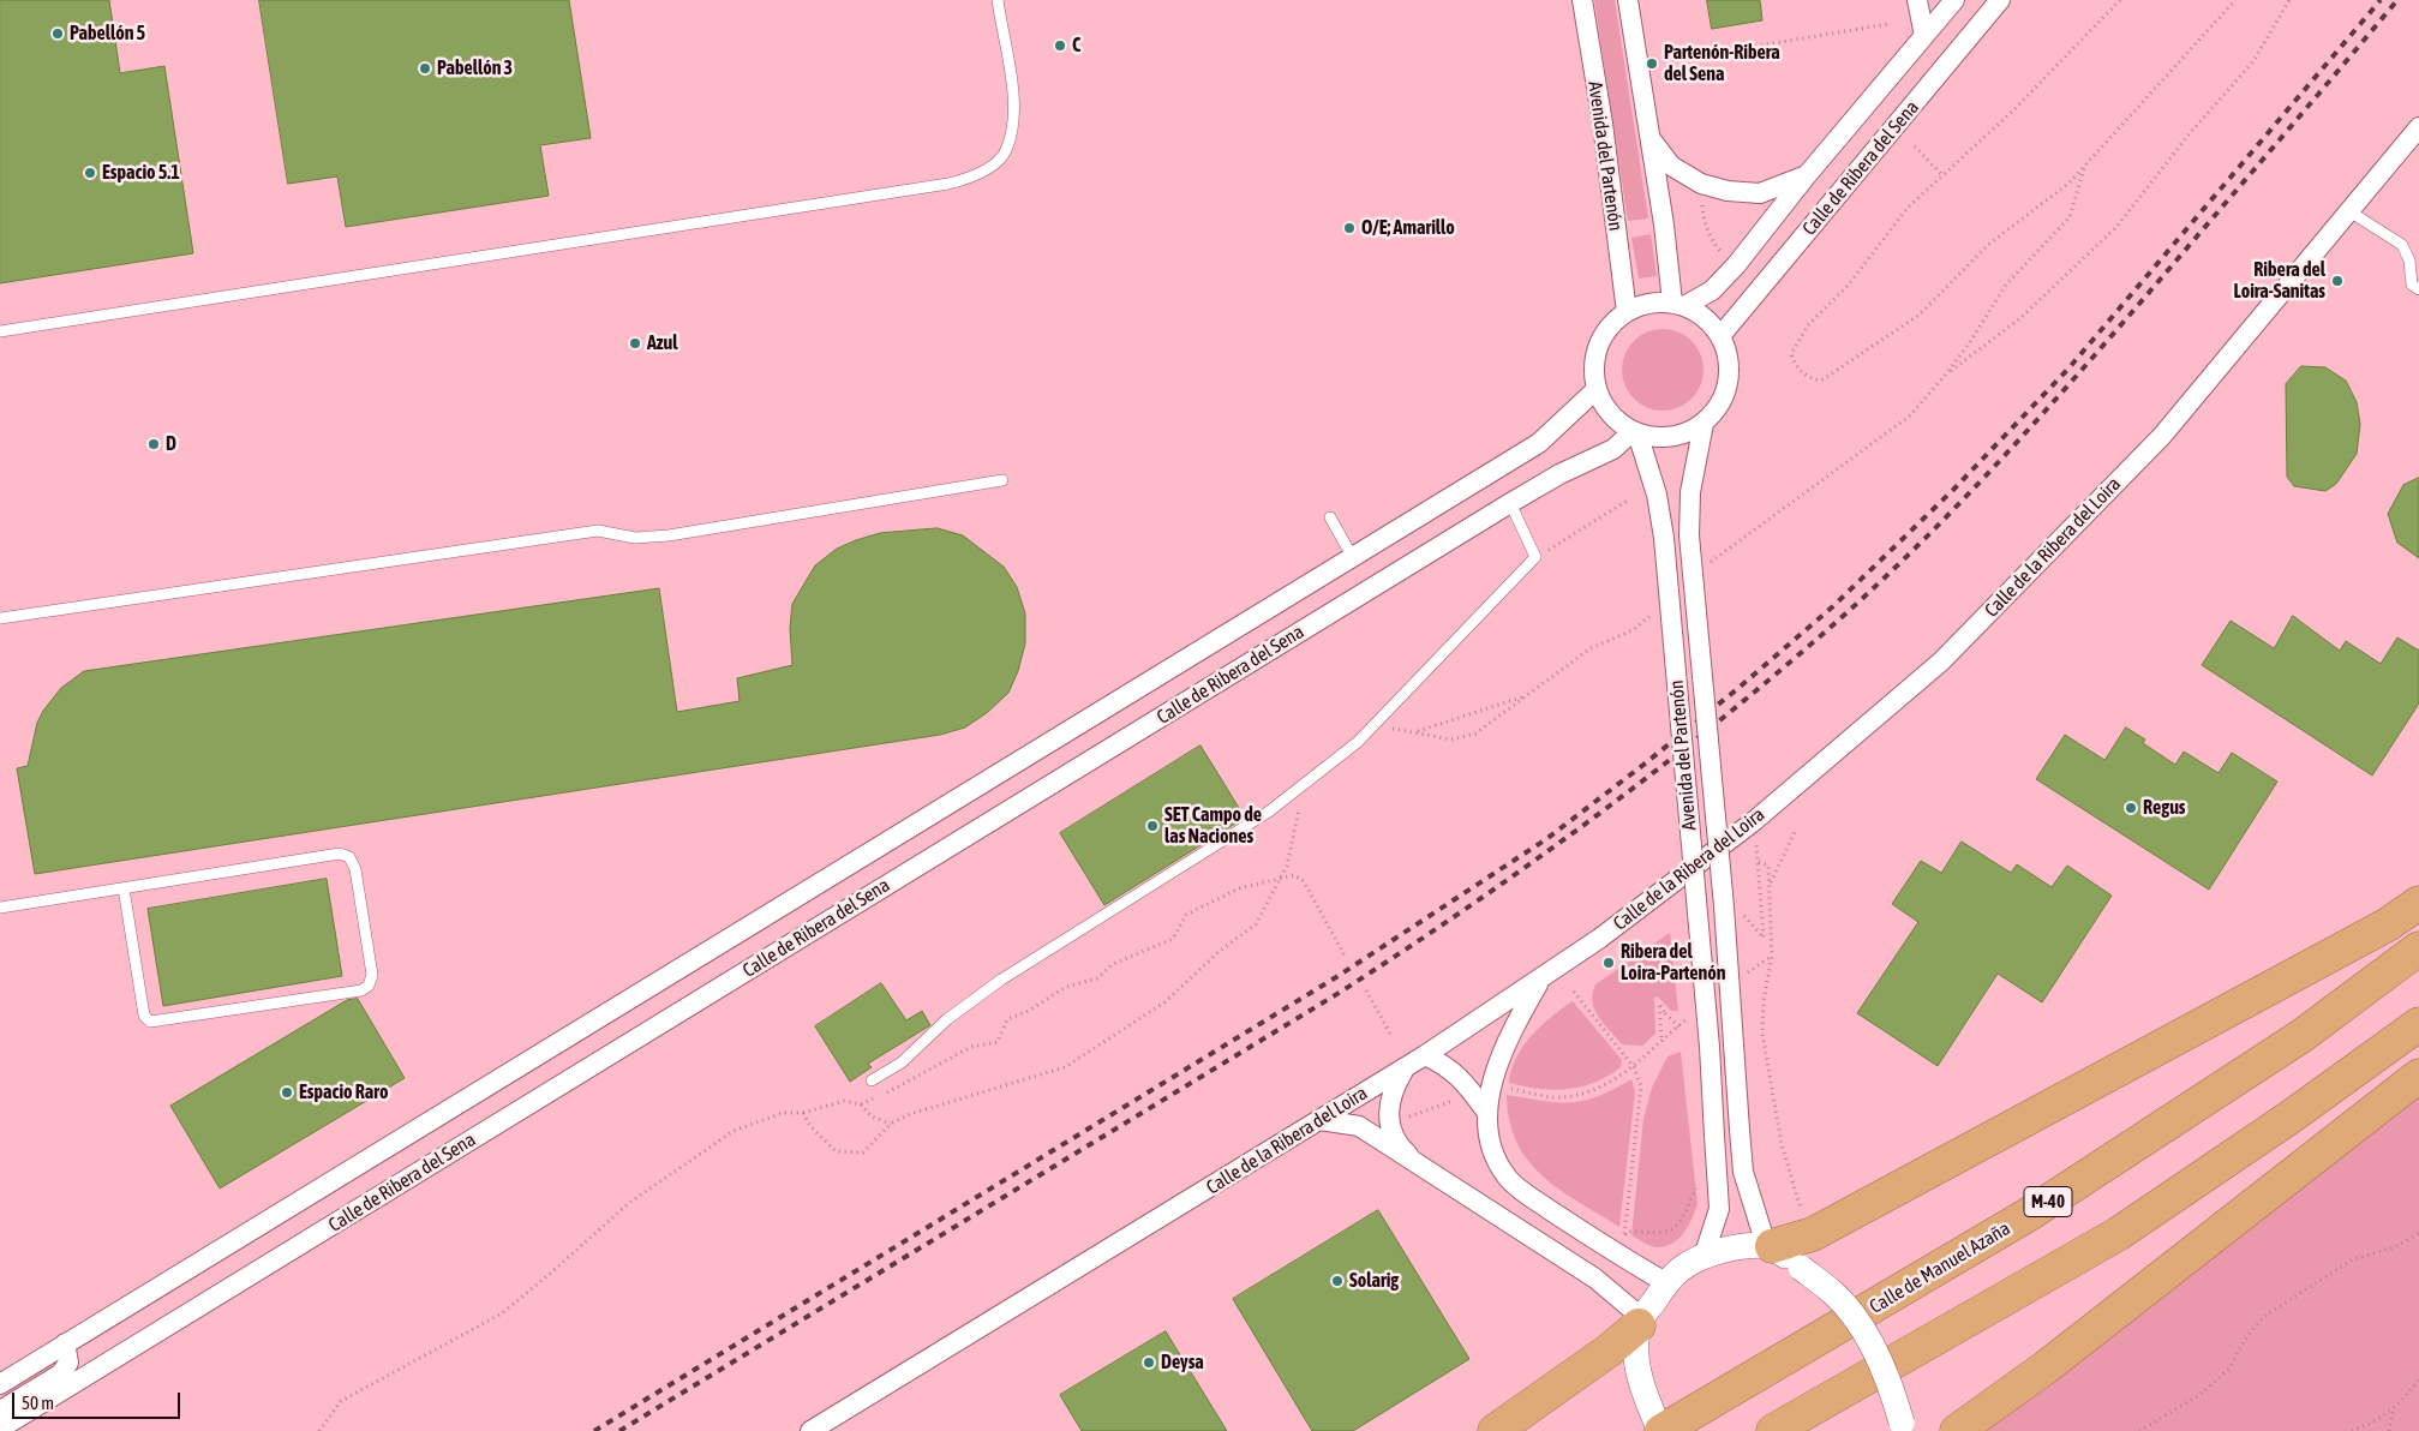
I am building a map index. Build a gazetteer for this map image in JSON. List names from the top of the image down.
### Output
{
  "streets": {
    "highway": ["M-40", "Calle de Manuel Azaña"],
    "street": ["Avenida del Partenón", "Calle de Ribera del Sena", "Calle de la Ribera del Loira"]
  },
  "crossings": [
    ["Avenida del Partenón", "Calle de Ribera del Sena"]
  ],
  "places": [
    "Pabellón 5",
    "C",
    "Partenón-Ribera del Sena",
    "Pabellón 3",
    "Espacio 5.1",
    "O/E; Amarillo",
    "Ribera del Loira-Sanitas",
    "Azul",
    "D",
    "Regus",
    "SET Campo de las Naciones",
    "Ribera del Loira-Partenón",
    "Espacio Raro",
    "Solarig",
    "Deysa"
  ],
  "scale_bar": "50 m"
}
